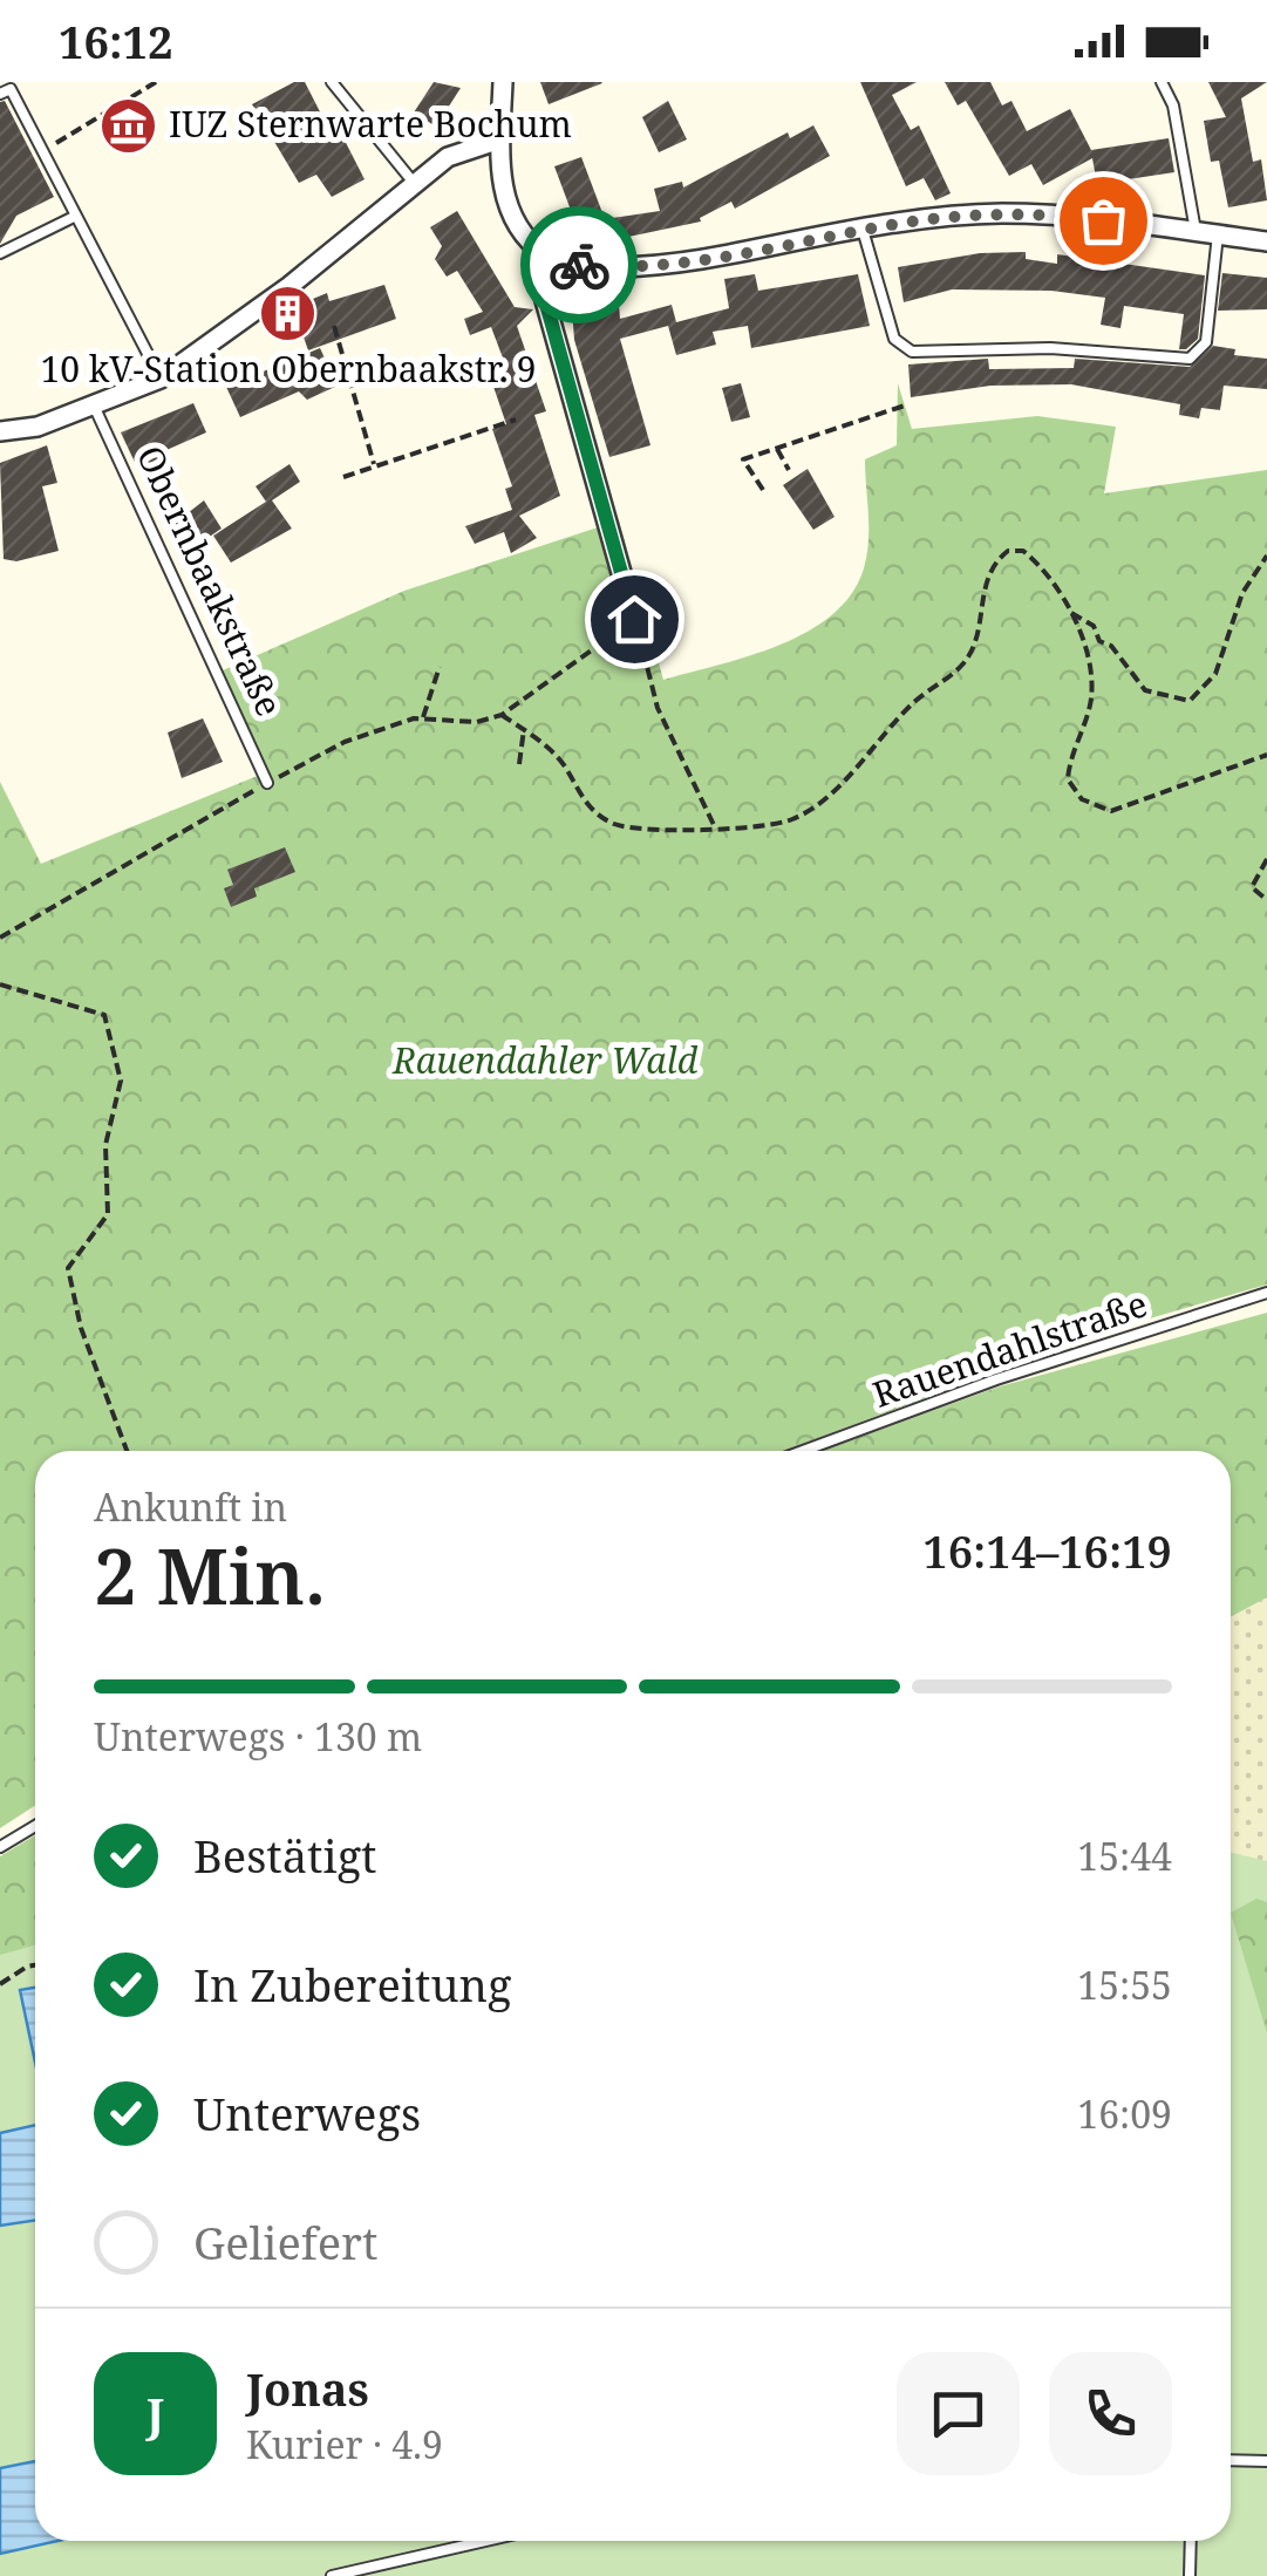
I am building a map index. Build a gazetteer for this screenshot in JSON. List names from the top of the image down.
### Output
{
  "streets": {
    "lane": ["Obernbaakstraße", "Rauendahlstraße"]
  },
  "parks": ["Rauendahler Wald"],
  "places": {
    "museum": ["IUZ Sternwarte Bochum"],
    "building": ["10 kV-Station Obernbaakstr. 9"]
  },
  "page": {
    "status": "16:12",
    "heading": ["2 Min.", "Ankunft in", "16:14–16:19"],
    "panel": ["Jonas", "Kurier · 4.9"],
    "bar": "Unterwegs · 130 m",
    "list": [
      ["Bestätigt", "15:44"],
      ["In Zubereitung", "15:55"],
      ["Unterwegs", "16:09"],
      "Geliefert"
    ],
    "round": "J"
  }
}
